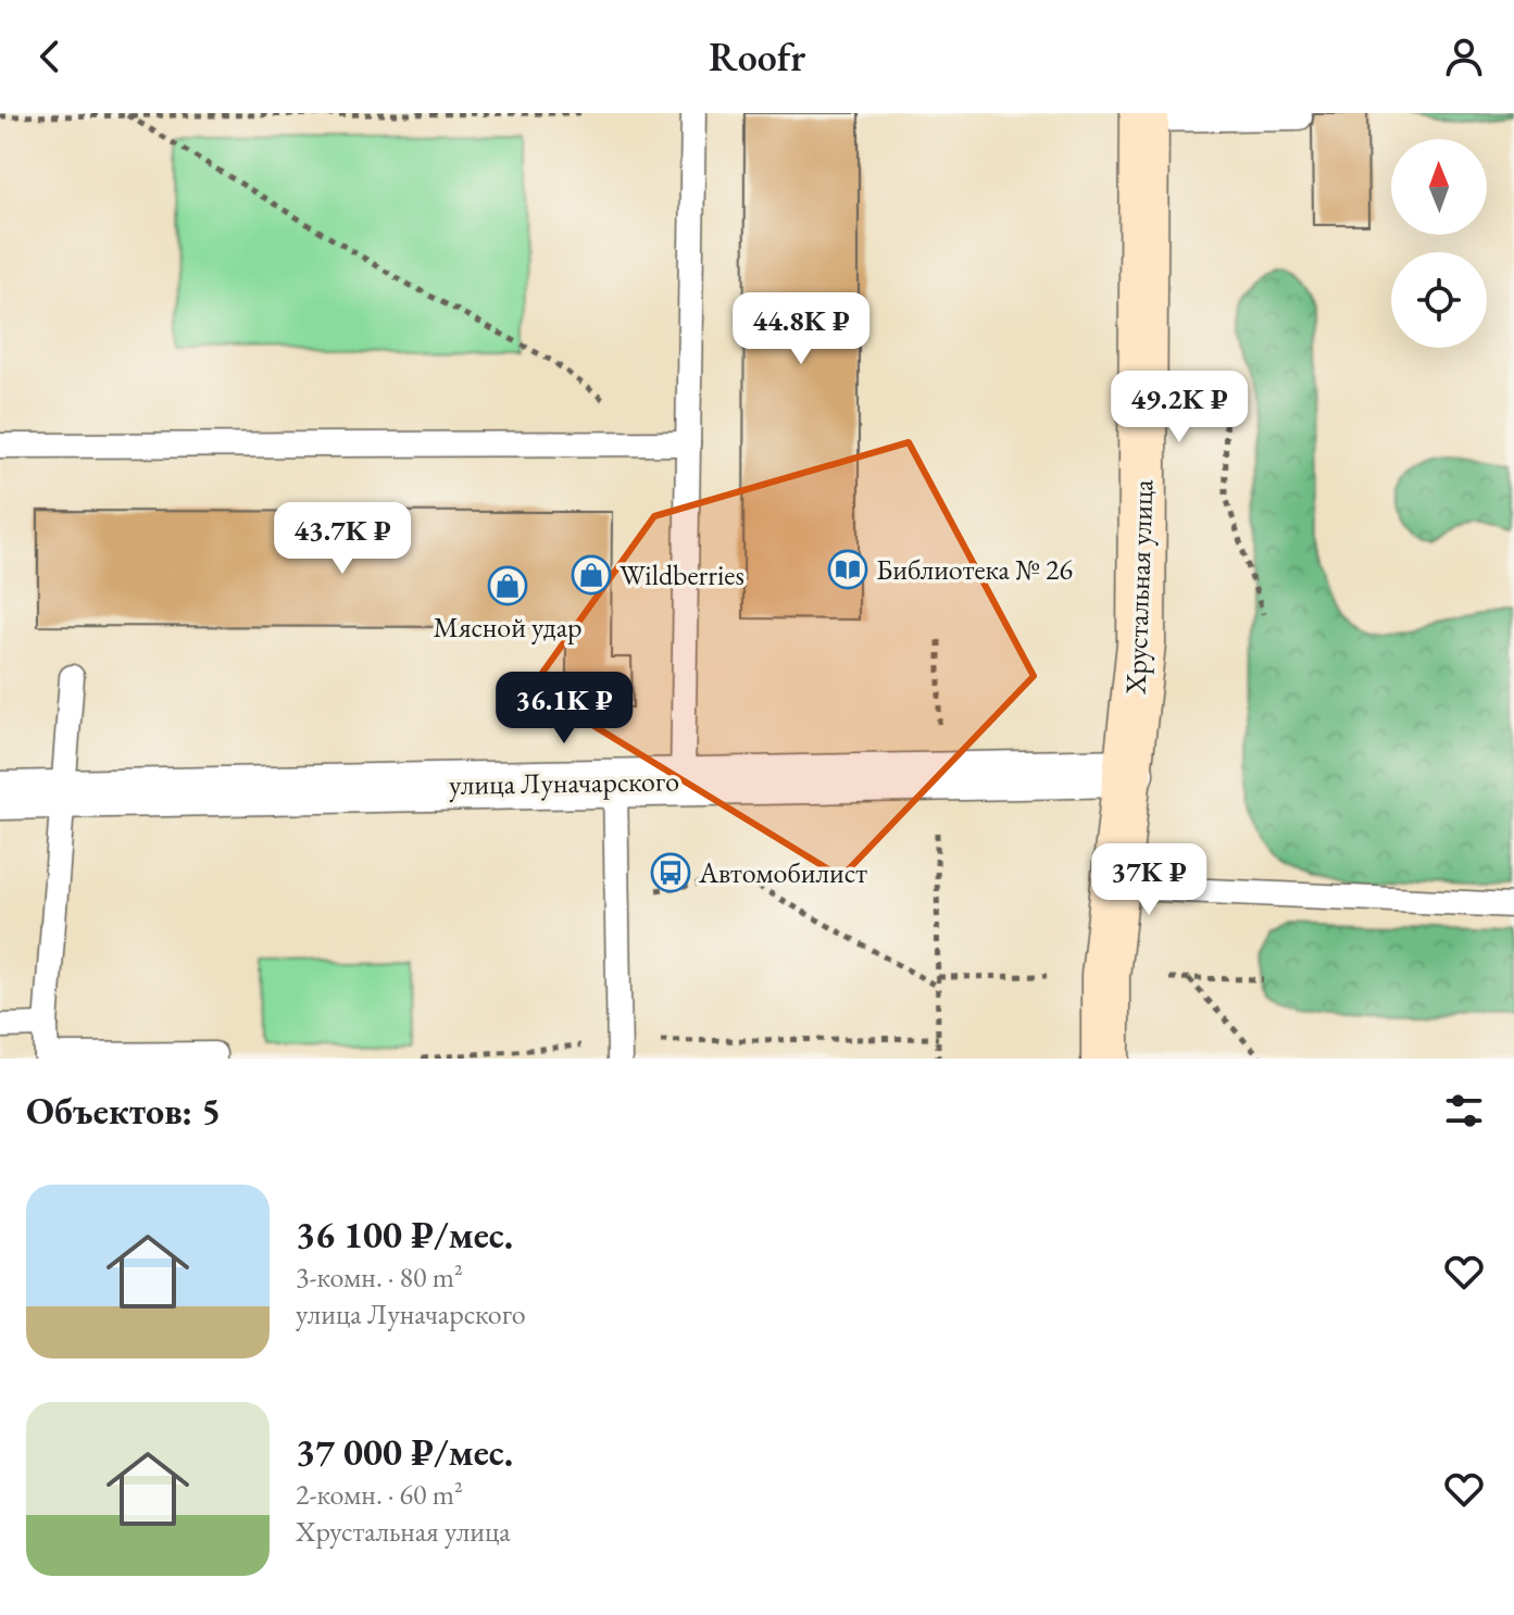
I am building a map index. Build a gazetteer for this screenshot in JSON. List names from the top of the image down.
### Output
{
  "streets": {
    "main road": ["Хрустальная улица"],
    "street": ["улица Луначарского"]
  },
  "crossings": [
    ["Хрустальная улица", "улица Луначарского"]
  ],
  "places": {
    "library": ["Библиотека № 26"],
    "shop": ["Wildberries", "Мясной удар"],
    "bus stop": ["Автомобилист"]
  },
  "north": "top",
  "page": {
    "header": "Roofr",
    "price": [
      "44.8K ₽",
      "49.2K ₽",
      "43.7K ₽",
      "36.1K ₽",
      "37K ₽"
    ],
    "heading": "Объектов: 5",
    "list": [
      {
        "name": "36 100 ₽/мес.",
        "note": "3-комн. · 80 m² · улица Луначарского"
      },
      {
        "name": "37 000 ₽/мес.",
        "note": "2-комн. · 60 m² · Хрустальная улица"
      }
    ]
  }
}
